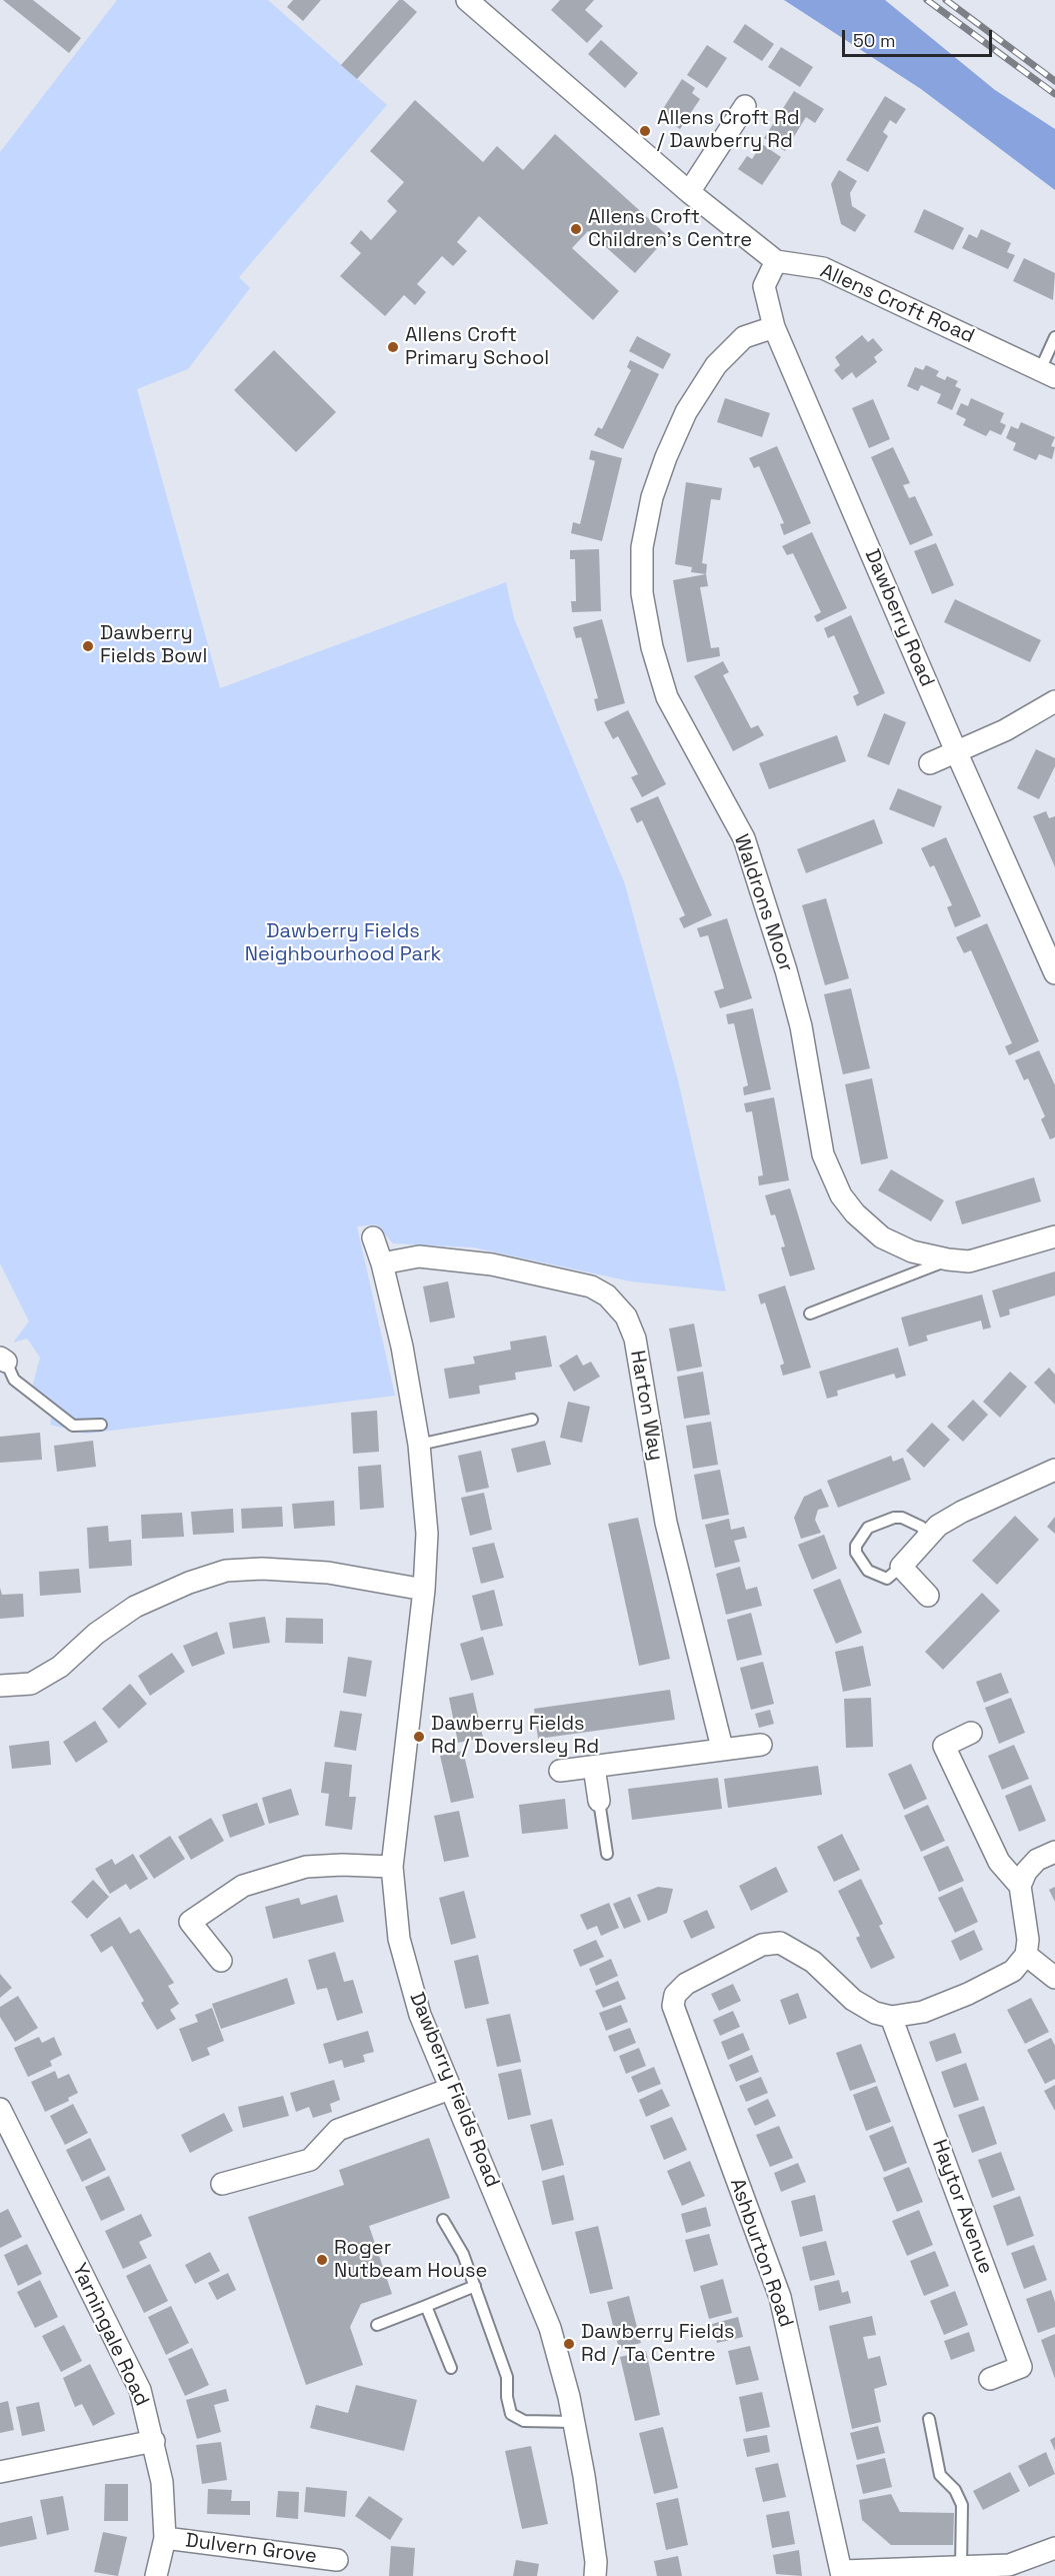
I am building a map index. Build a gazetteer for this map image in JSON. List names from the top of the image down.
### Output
{
  "streets": {
    "street": [
      "Allens Croft Road",
      "Dawberry Road",
      "Waldrons Moor",
      "Harton Way",
      "Dawberry Fields Road",
      "Haytor Avenue",
      "Ashburton Road",
      "Yarningale Road",
      "Dulvern Grove"
    ]
  },
  "crossings": [
    ["Allens Croft Road", "Dawberry Road"],
    ["Dawberry Road", "Waldrons Moor"],
    ["Harton Way", "Dawberry Fields Road"],
    ["Haytor Avenue", "Ashburton Road"],
    ["Yarningale Road", "Dulvern Grove"]
  ],
  "parks": ["Dawberry Fields Neighbourhood Park"],
  "places": [
    "Allens Croft Rd / Dawberry Rd",
    "Allens Croft Children's Centre",
    "Allens Croft Primary School",
    "Dawberry Fields Bowl",
    "Dawberry Fields Rd / Doversley Rd",
    "Roger Nutbeam House",
    "Dawberry Fields Rd / Ta Centre"
  ],
  "scale_bar": "50 m"
}
